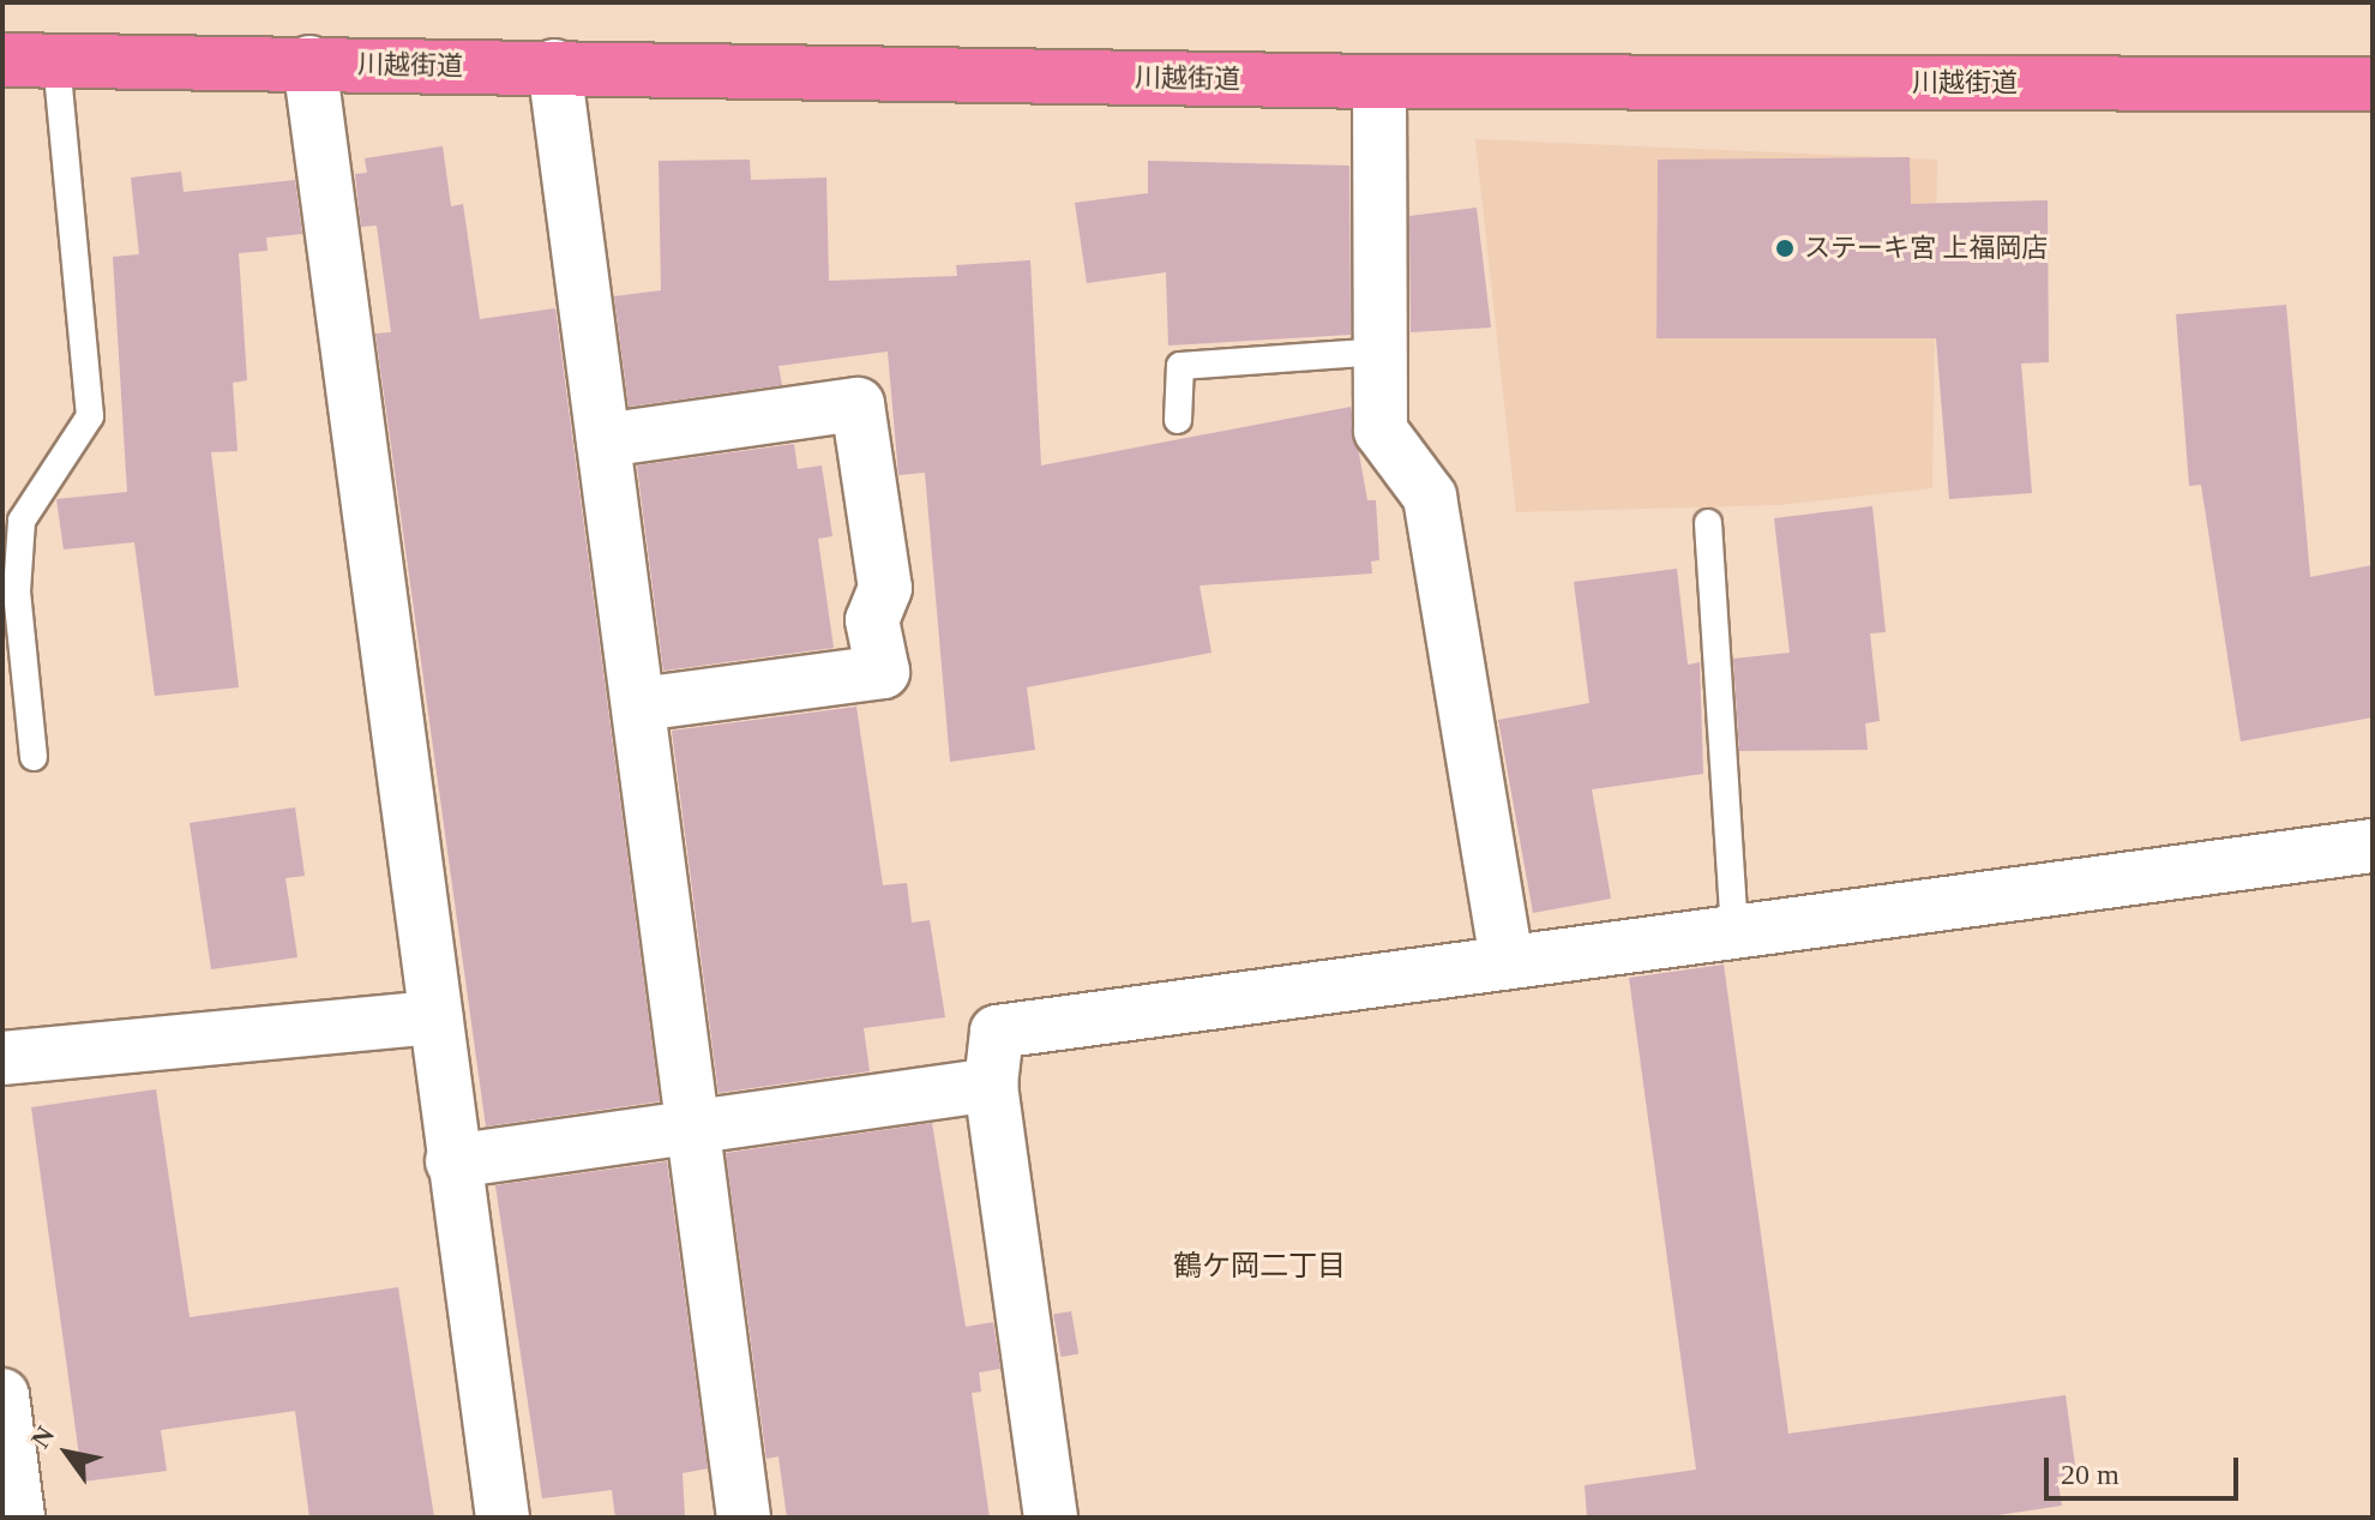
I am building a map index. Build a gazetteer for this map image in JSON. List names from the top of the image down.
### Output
{
  "streets": {
    "highway": ["川越街道"]
  },
  "districts": ["鶴ケ岡二丁目"],
  "places": ["ステーキ宮 上福岡店"],
  "scale_bar": "20 m",
  "north": "top left"
}
